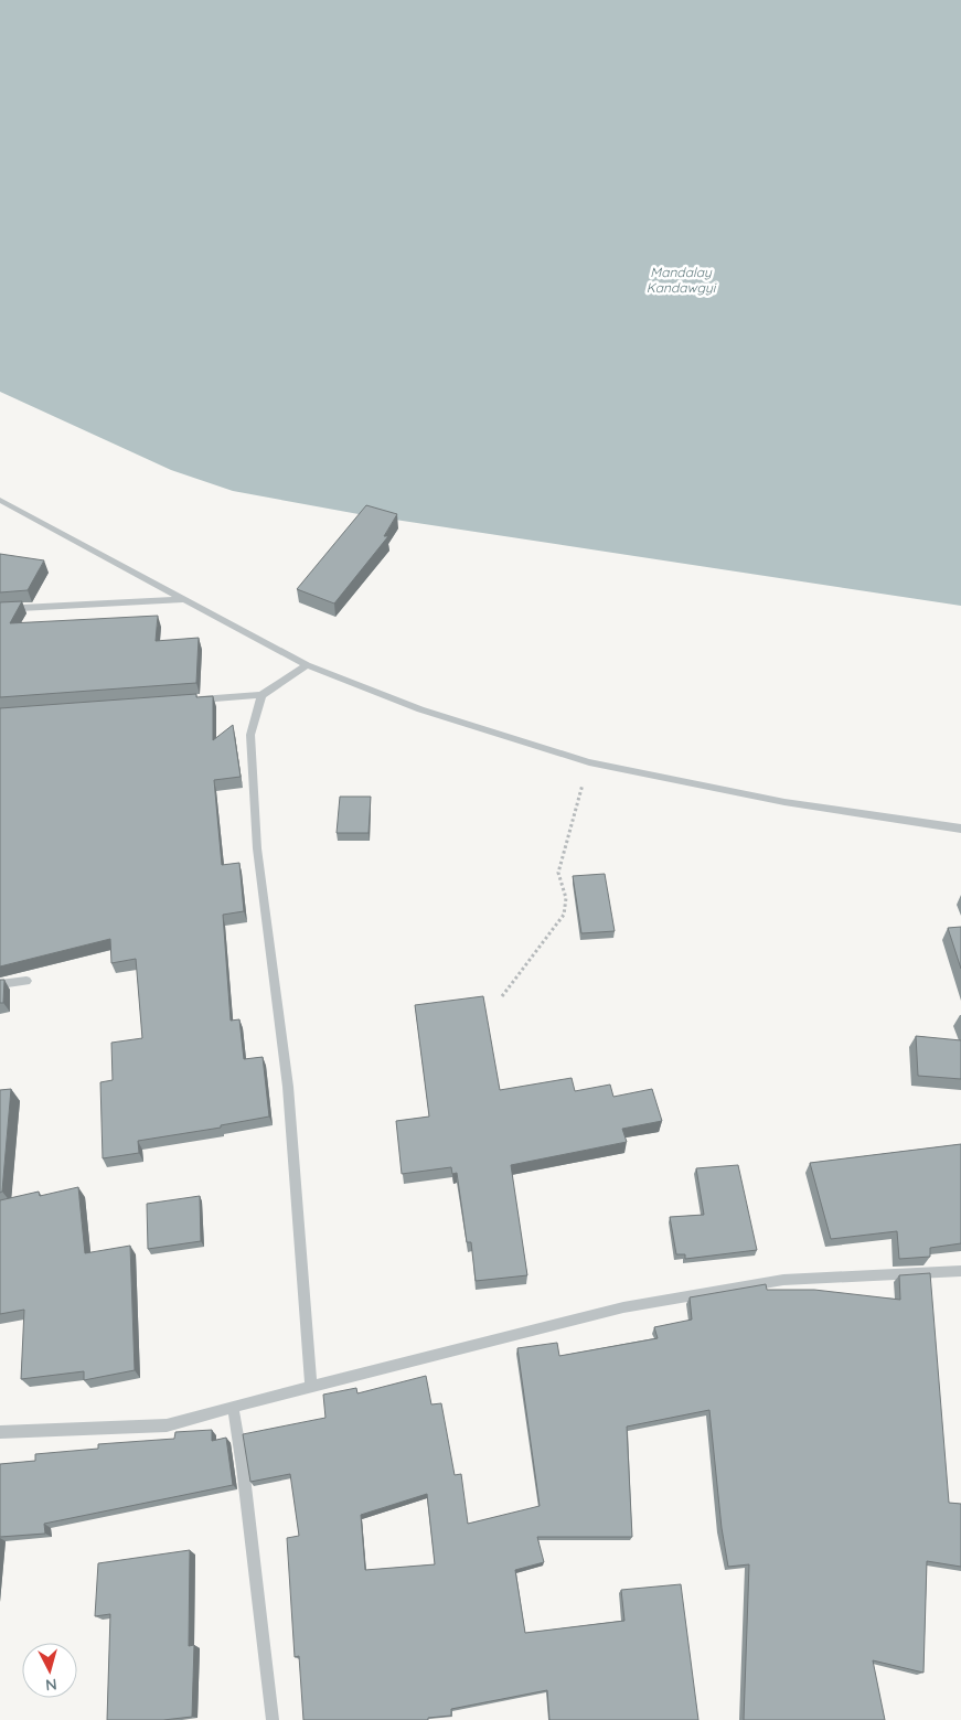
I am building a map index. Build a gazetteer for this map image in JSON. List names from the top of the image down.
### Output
{
  "water": ["Mandalay Kandawgyi"],
  "north": "bottom"
}
